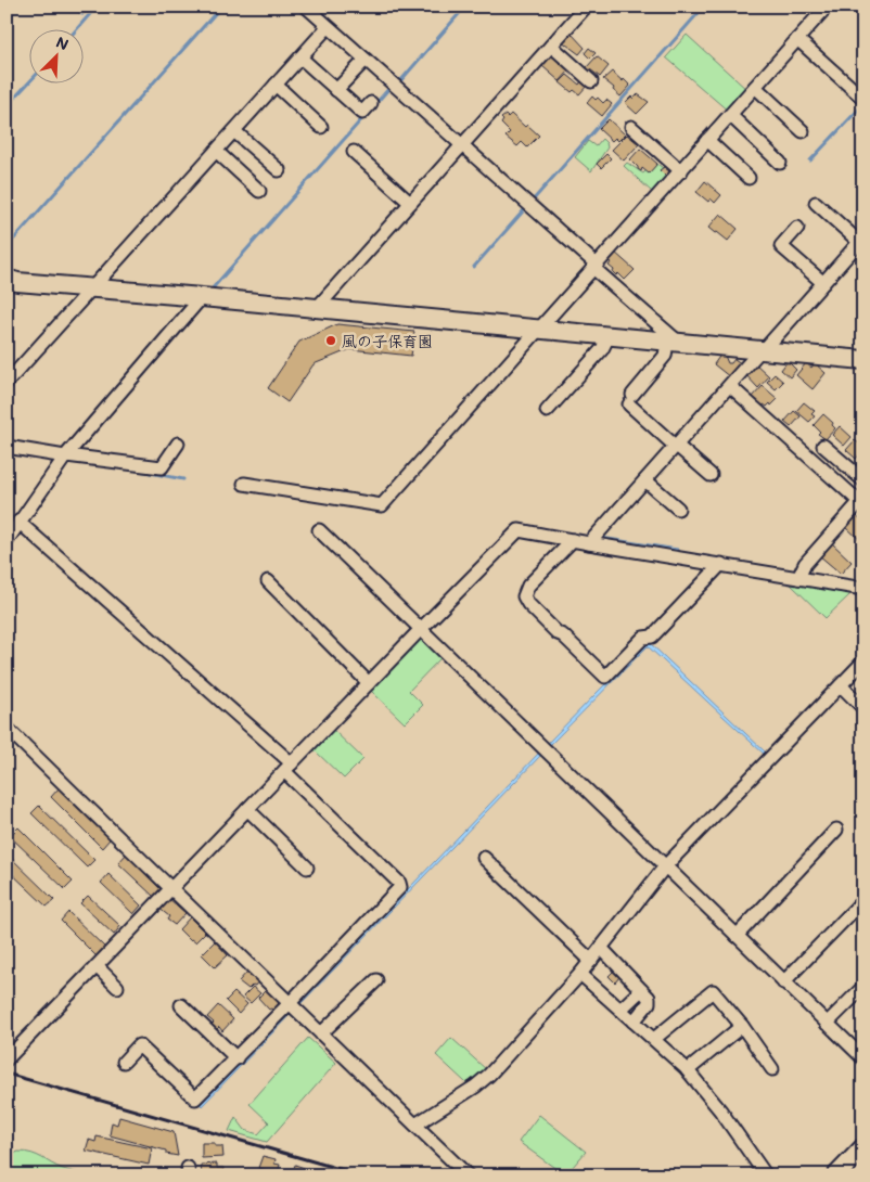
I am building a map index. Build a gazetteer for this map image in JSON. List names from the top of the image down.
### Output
{
  "places": ["風の子保育園"],
  "north": "top right"
}
